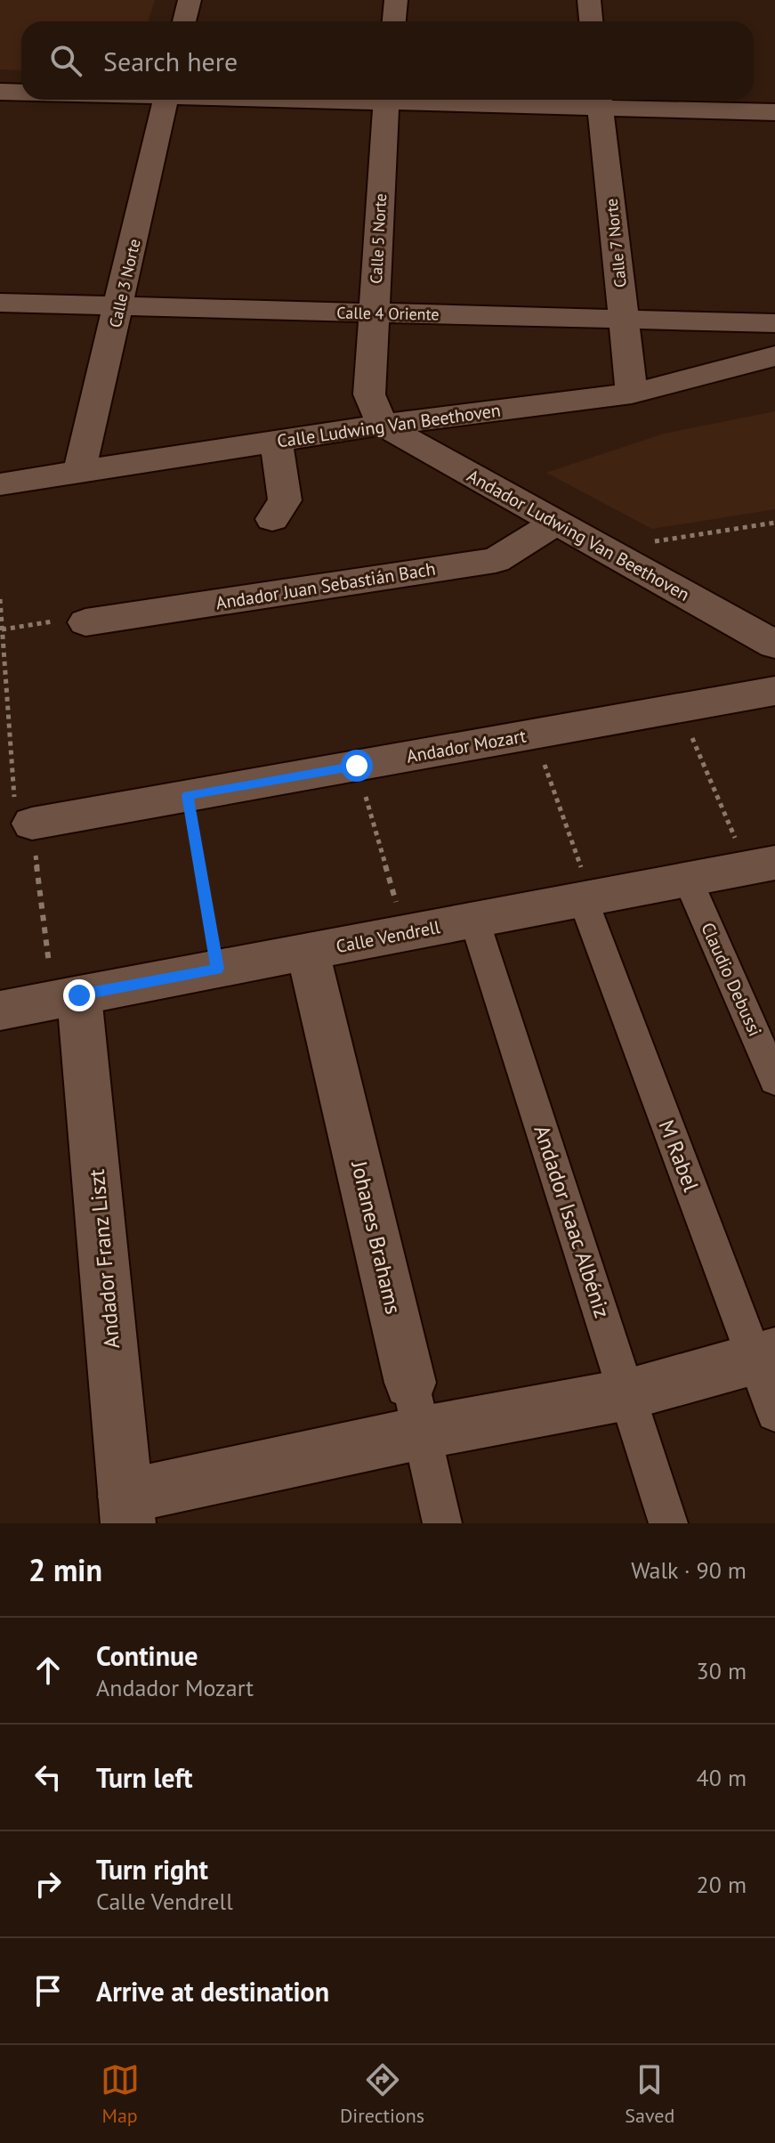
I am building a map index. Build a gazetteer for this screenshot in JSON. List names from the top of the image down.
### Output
{
  "streets": {
    "street": [
      "Calle 5 Norte",
      "Calle 7 Norte",
      "Calle 3 Norte",
      "Calle 4 Oriente",
      "Calle Ludwing Van Beethoven",
      "Andador Ludwing Van Beethoven",
      "Andador Juan Sebastián Bach",
      "Andador Mozart",
      "Calle Vendrell",
      "Claudio Debussi",
      "M Rabel",
      "Andador Isaac Albéniz",
      "Johanes Brahams",
      "Andador Franz Liszt"
    ]
  },
  "crossings": [
    ["Calle 5 Norte", "Calle 4 Oriente"],
    ["Calle 5 Norte", "Calle Ludwing Van Beethoven"],
    ["Calle 5 Norte", "Andador Ludwing Van Beethoven"],
    ["Calle 7 Norte", "Calle 4 Oriente"],
    ["Calle 7 Norte", "Calle Ludwing Van Beethoven"],
    ["Calle 3 Norte", "Calle 4 Oriente"],
    ["Calle 3 Norte", "Calle Ludwing Van Beethoven"],
    ["Calle Ludwing Van Beethoven", "Andador Ludwing Van Beethoven"],
    ["Andador Ludwing Van Beethoven", "Andador Juan Sebastián Bach"],
    ["Calle Vendrell", "Claudio Debussi"],
    ["Calle Vendrell", "M Rabel"],
    ["Calle Vendrell", "Andador Isaac Albéniz"],
    ["Calle Vendrell", "Johanes Brahams"],
    ["Calle Vendrell", "Andador Franz Liszt"]
  ],
  "page": {
    "search": "Search here",
    "heading": ["2 min", "Walk · 90 m"],
    "list": [
      ["Continue", "Andador Mozart", "30 m"],
      ["Turn left", "40 m"],
      ["Turn right", "Calle Vendrell", "20 m"],
      "Arrive at destination"
    ],
    "nav": ["Map", "Directions", "Saved"]
  }
}
